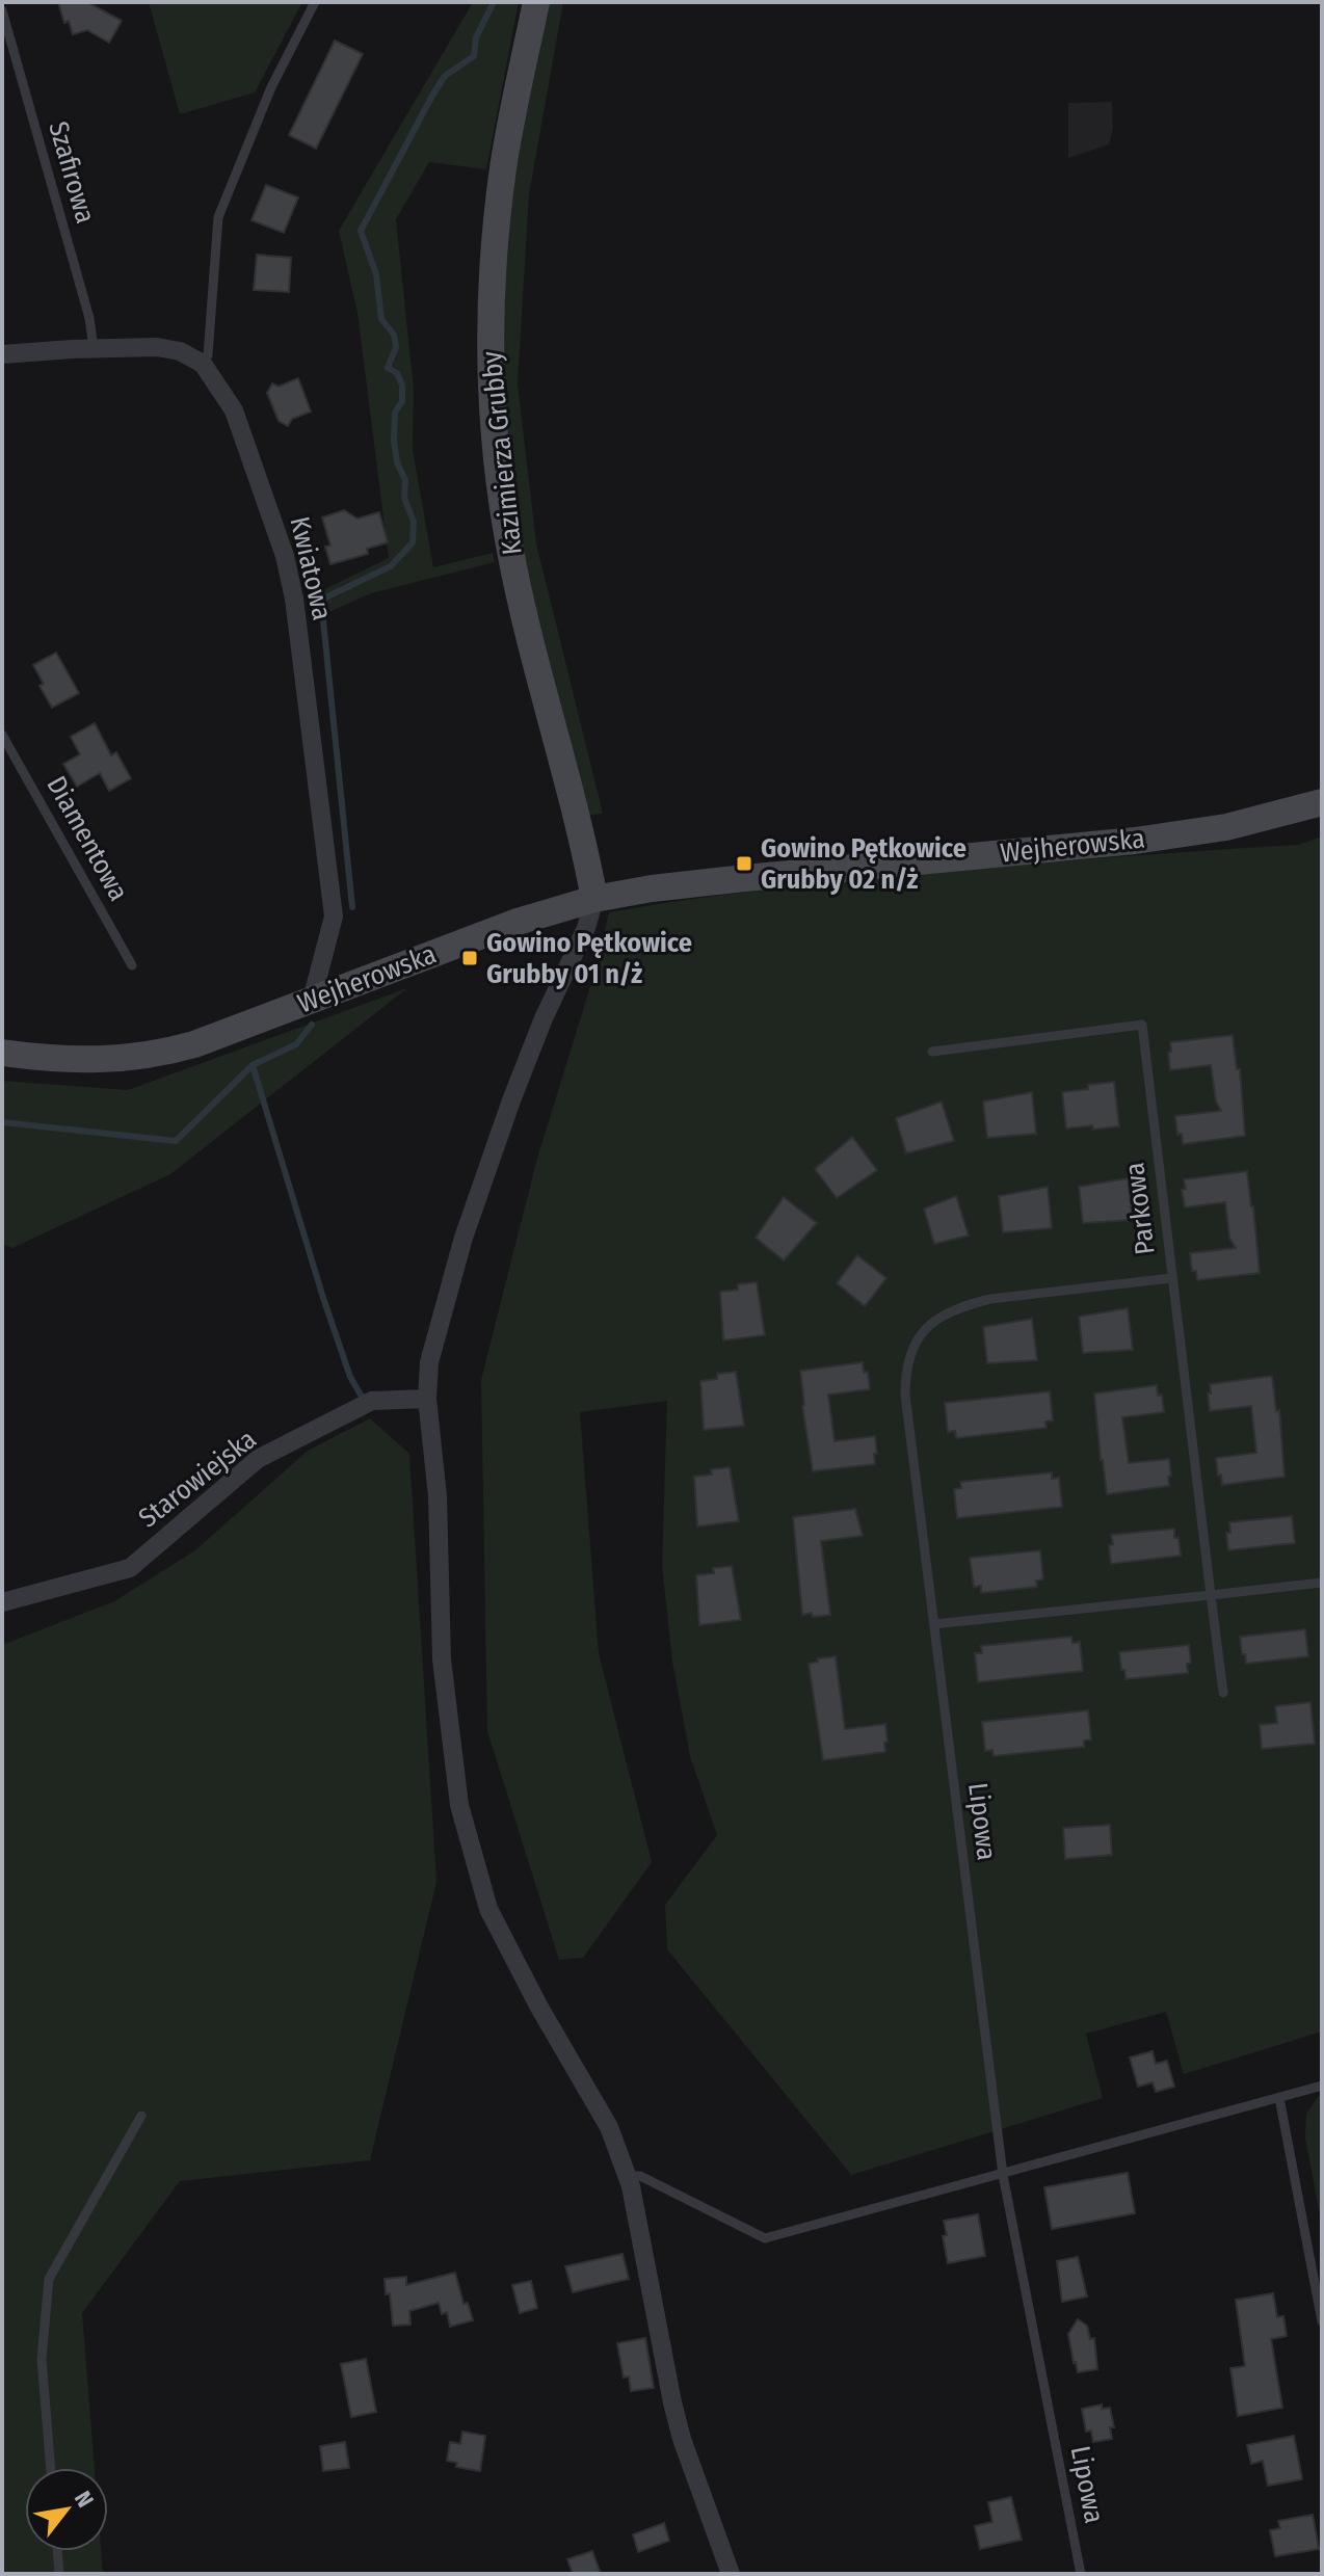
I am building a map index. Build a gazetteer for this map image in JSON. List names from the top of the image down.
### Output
{
  "streets": {
    "street": [
      "Kazimierza Grubby",
      "Kwiatowa",
      "Wejherowska",
      "Starowiejska"
    ],
    "lane": [
      "Szafirowa",
      "Diamentowa",
      "Parkowa",
      "Lipowa"
    ]
  },
  "crossings": [
    ["Kazimierza Grubby", "Wejherowska"],
    ["Kwiatowa", "Wejherowska"],
    ["Parkowa", "Lipowa"]
  ],
  "places": {
    "transit": ["Gowino Pętkowice Grubby 02 n/ż", "Gowino Pętkowice Grubby 01 n/ż"]
  },
  "north": "top right"
}
